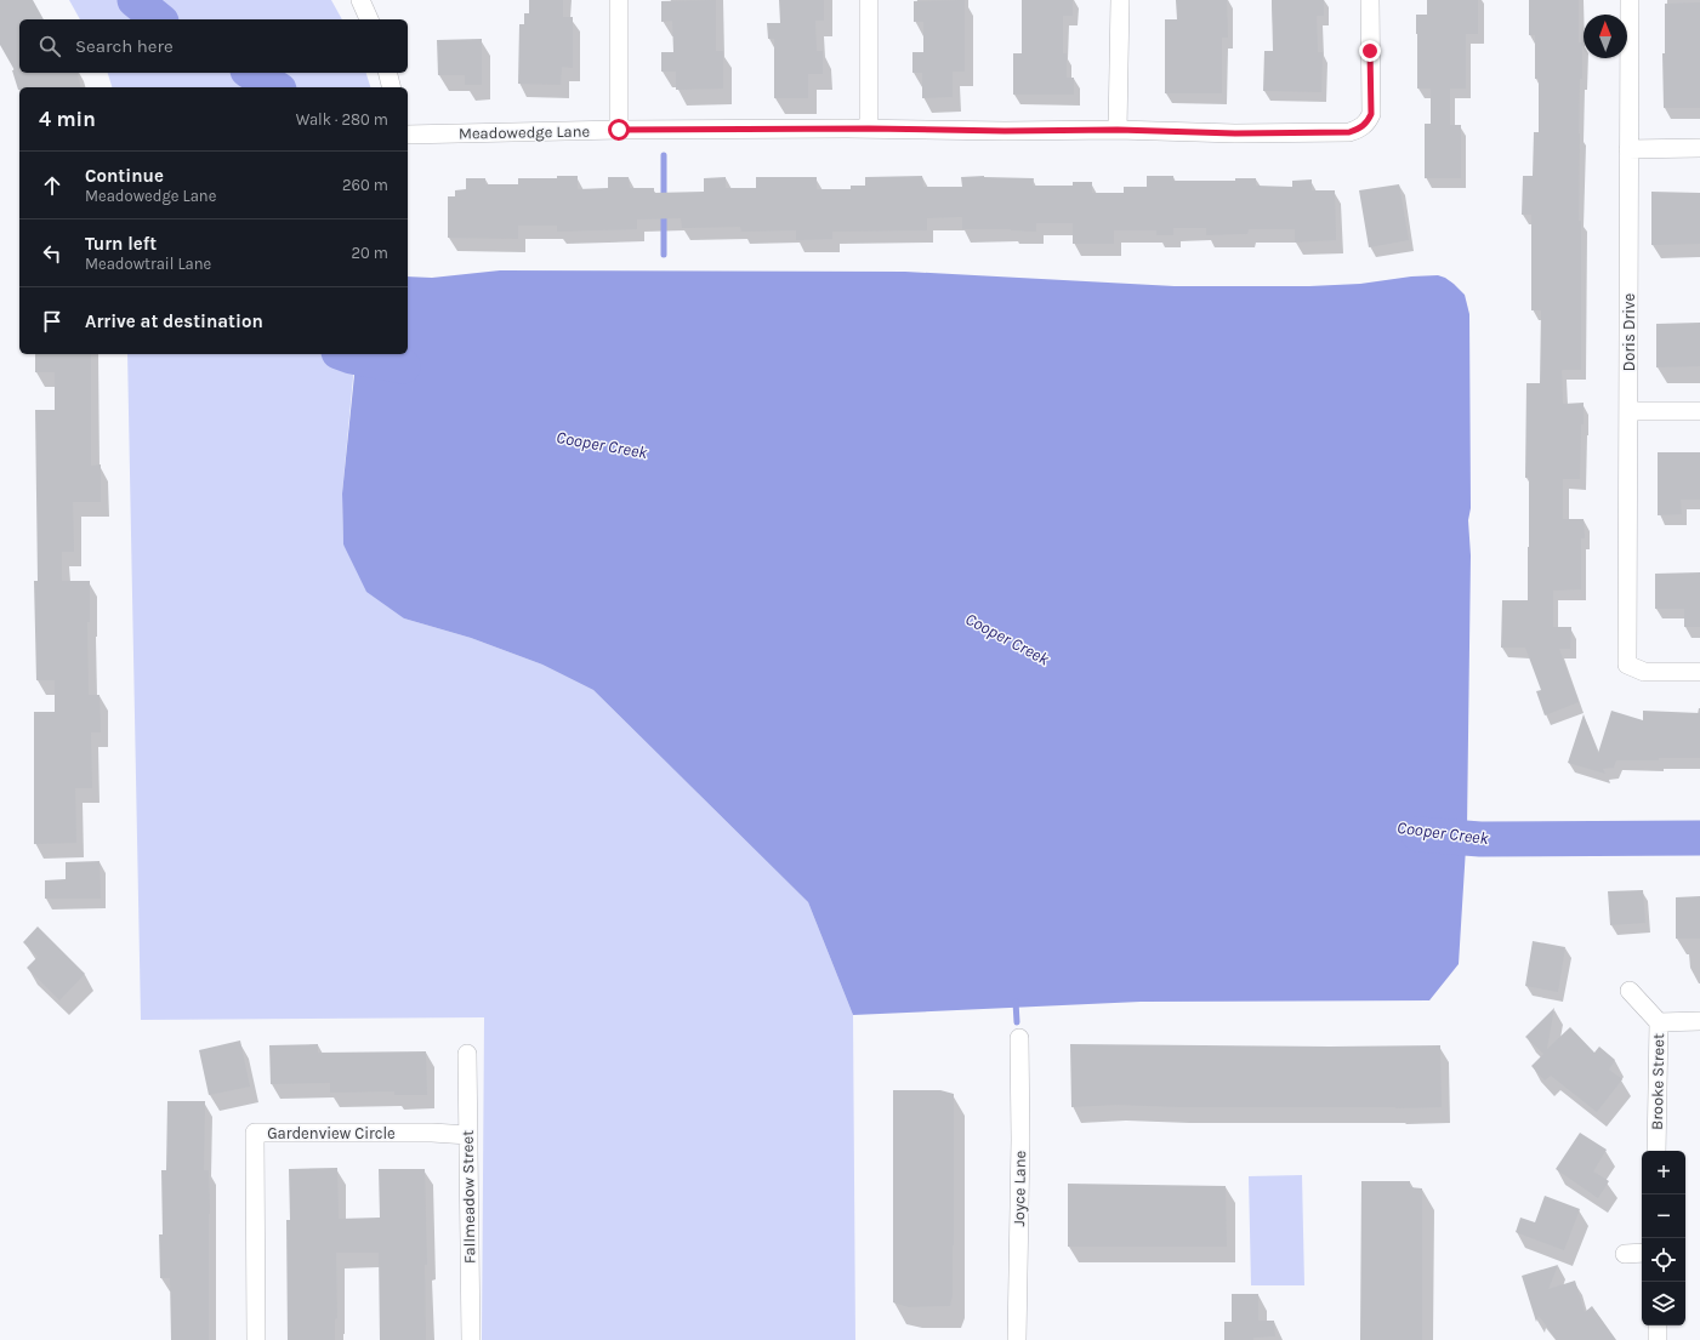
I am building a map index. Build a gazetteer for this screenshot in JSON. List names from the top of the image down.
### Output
{
  "streets": {
    "street": [
      "Meadowedge Lane",
      "Doris Drive",
      "Brooke Street",
      "Gardenview Circle",
      "Joyce Lane",
      "Fallmeadow Street"
    ]
  },
  "crossings": [
    ["Gardenview Circle", "Fallmeadow Street"]
  ],
  "water": ["Cooper Creek"],
  "north": "top",
  "page": {
    "search": "Search here",
    "heading": ["4 min", "Walk · 280 m"],
    "list": [
      ["Continue", "Meadowedge Lane", "260 m"],
      ["Turn left", "Meadowtrail Lane", "20 m"],
      "Arrive at destination"
    ],
    "map_buttons": ["+", "−"]
  }
}
